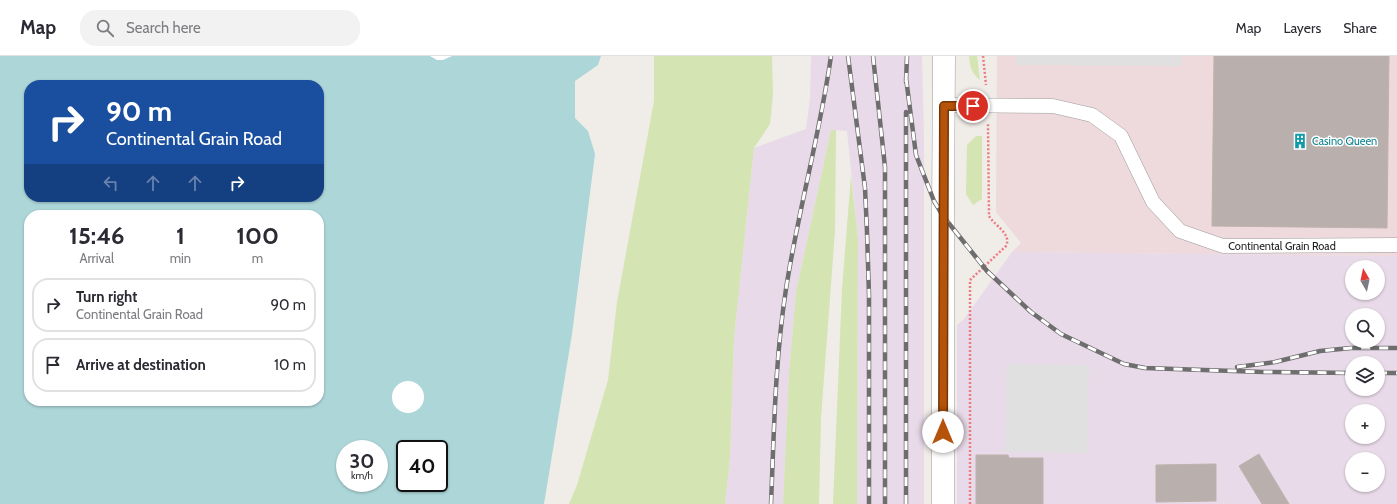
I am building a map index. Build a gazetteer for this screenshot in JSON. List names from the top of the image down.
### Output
{
  "streets": {
    "lane": ["Continental Grain Road"]
  },
  "places": {
    "building": ["Casino Queen"]
  },
  "north": "top",
  "page": {
    "header": "Map",
    "search": "Search here",
    "nav": ["Map", "Layers", "Share"],
    "turn": ["90 m", "Continental Grain Road"],
    "eta": [
      "15:46",
      "Arrival",
      "1",
      "min",
      "100",
      "m"
    ],
    "map_buttons": ["+", "−"],
    "list": [
      {
        "name": "Turn right",
        "note": "Continental Grain Road",
        "value": "90 m"
      },
      {
        "name": "Arrive at destination",
        "value": "10 m"
      }
    ],
    "speed": "30 km/h",
    "limit": "40"
  }
}
